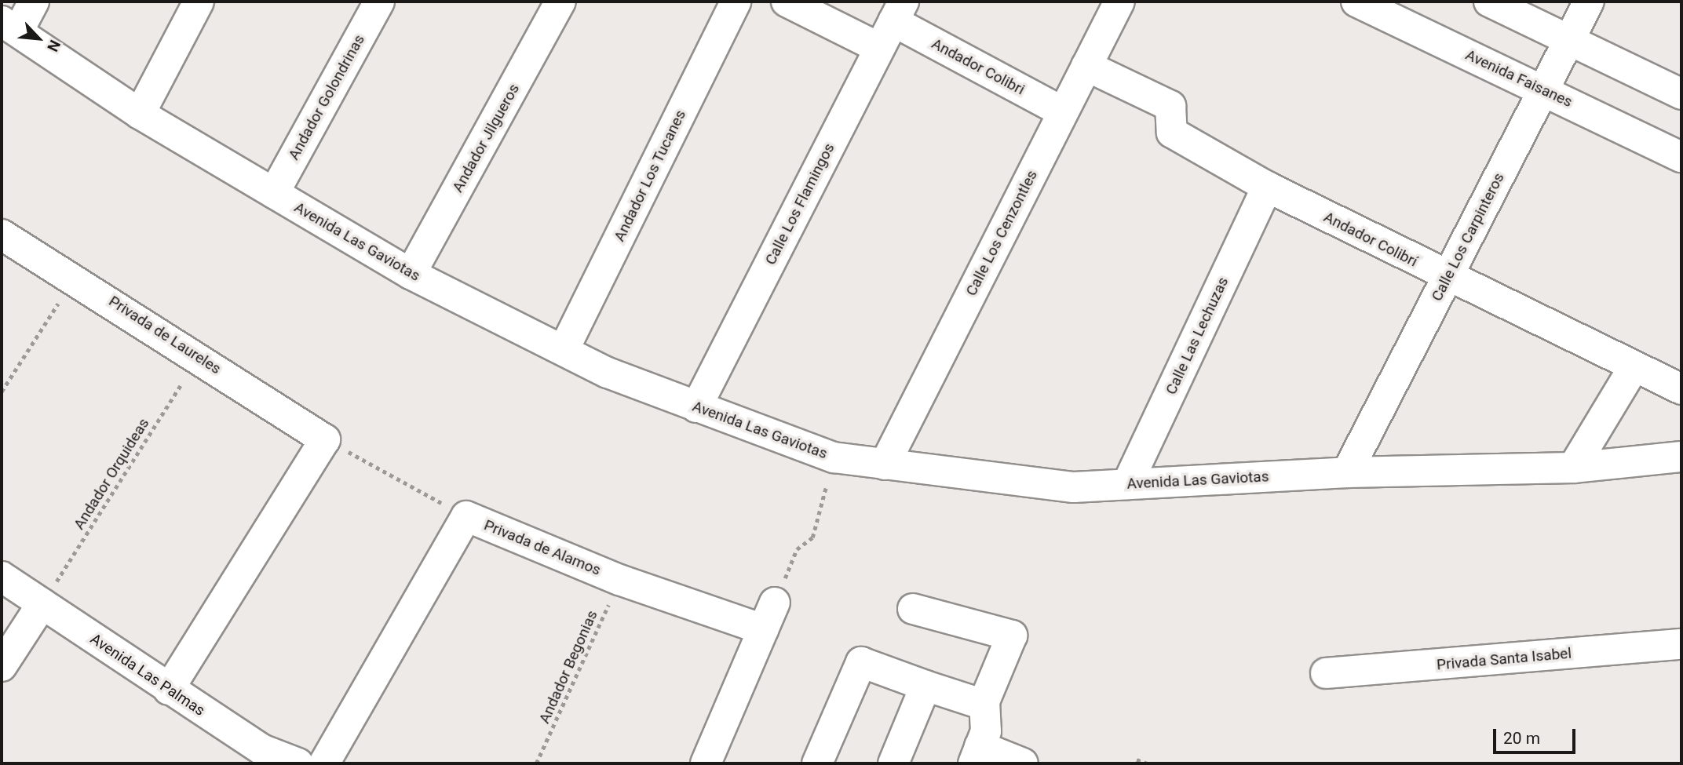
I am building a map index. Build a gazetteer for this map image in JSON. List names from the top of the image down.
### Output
{
  "streets": {
    "street": [
      "Andador Colibri",
      "Avenida Faisanes",
      "Andador Golondrinas",
      "Andador Jilgueros",
      "Andador Los Tucanes",
      "Calle Los Flamingos",
      "Calle Los Cenzontles",
      "Calle Los Carpinteros",
      "Andador Colibrí",
      "Avenida Las Gaviotas",
      "Privada de Laureles",
      "Calle Las Lechuzas",
      "Privada de Alamos",
      "Privada Santa Isabel",
      "Avenida Las Palmas"
    ],
    "path": ["Andador Orquideas", "Andador Begonias"]
  },
  "crossings": [
    ["Andador Colibri", "Calle Los Flamingos"],
    ["Andador Colibri", "Calle Los Cenzontles"],
    ["Avenida Faisanes", "Calle Los Carpinteros"],
    ["Andador Golondrinas", "Avenida Las Gaviotas"],
    ["Andador Jilgueros", "Avenida Las Gaviotas"],
    ["Andador Los Tucanes", "Avenida Las Gaviotas"],
    ["Calle Los Flamingos", "Avenida Las Gaviotas"],
    ["Calle Los Cenzontles", "Andador Colibrí"],
    ["Calle Los Cenzontles", "Avenida Las Gaviotas"],
    ["Calle Los Carpinteros", "Andador Colibrí"],
    ["Calle Los Carpinteros", "Avenida Las Gaviotas"],
    ["Andador Colibrí", "Calle Las Lechuzas"],
    ["Avenida Las Gaviotas", "Calle Las Lechuzas"],
    ["Privada de Laureles", "Andador Orquideas"],
    ["Andador Orquideas", "Avenida Las Palmas"],
    ["Privada de Alamos", "Andador Begonias"]
  ],
  "scale_bar": "20 m",
  "north": "bottom right"
}
